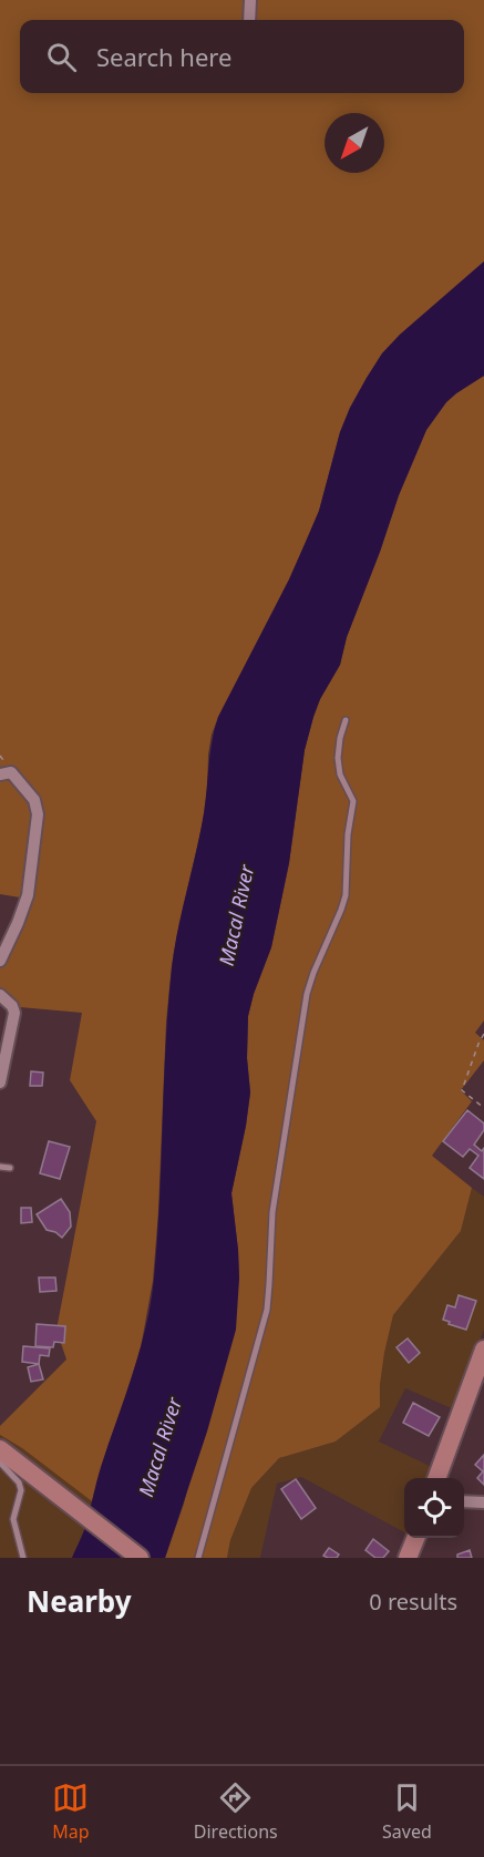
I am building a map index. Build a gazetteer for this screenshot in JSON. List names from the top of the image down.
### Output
{
  "water": ["Macal River"],
  "north": "bottom left",
  "page": {
    "search": "Search here",
    "heading": ["Nearby", "0 results"],
    "nav": ["Map", "Directions", "Saved"]
  }
}
